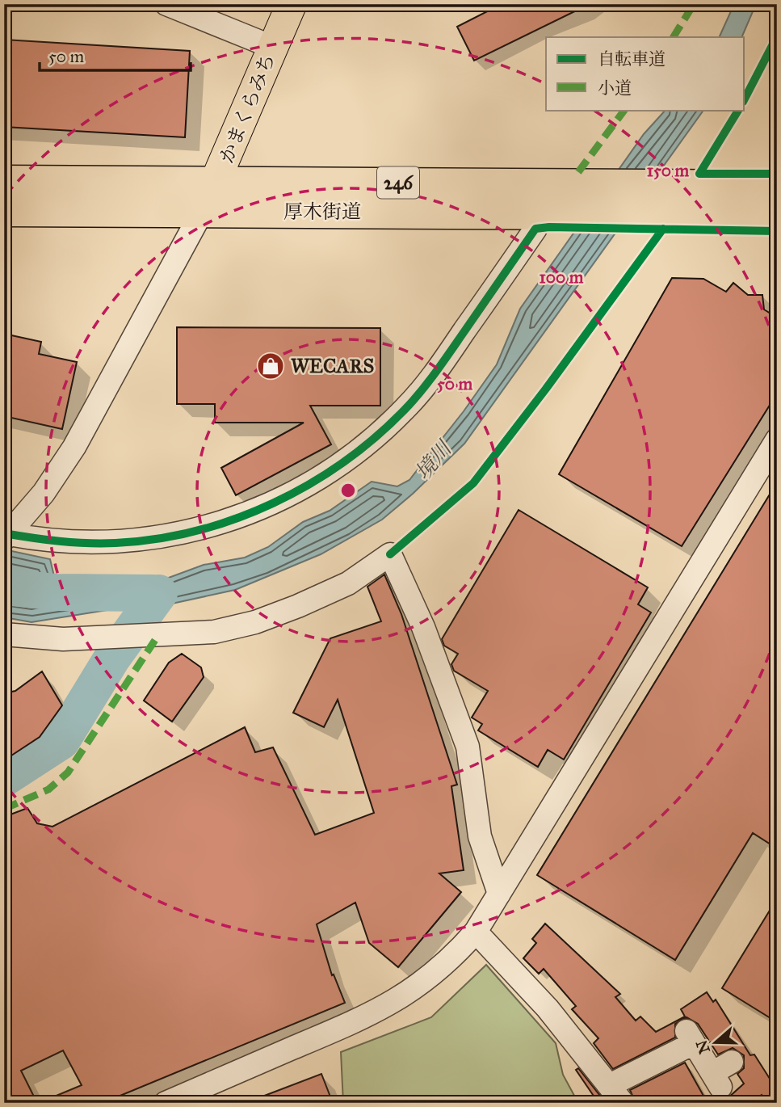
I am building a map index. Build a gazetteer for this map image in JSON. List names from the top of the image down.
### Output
{
  "streets": {
    "highway": ["246", "厚木街道"],
    "main road": ["かまくらみち"]
  },
  "crossings": [
    ["かまくらみち", "厚木街道"],
    ["246", "厚木街道"]
  ],
  "water": ["境川"],
  "places": {
    "shop": ["WECARS"]
  },
  "legend": ["自転車道", "小道"],
  "scale_bar": "50 m",
  "north": "left",
  "rings": ["150 m", "100 m", "50 m"]
}
